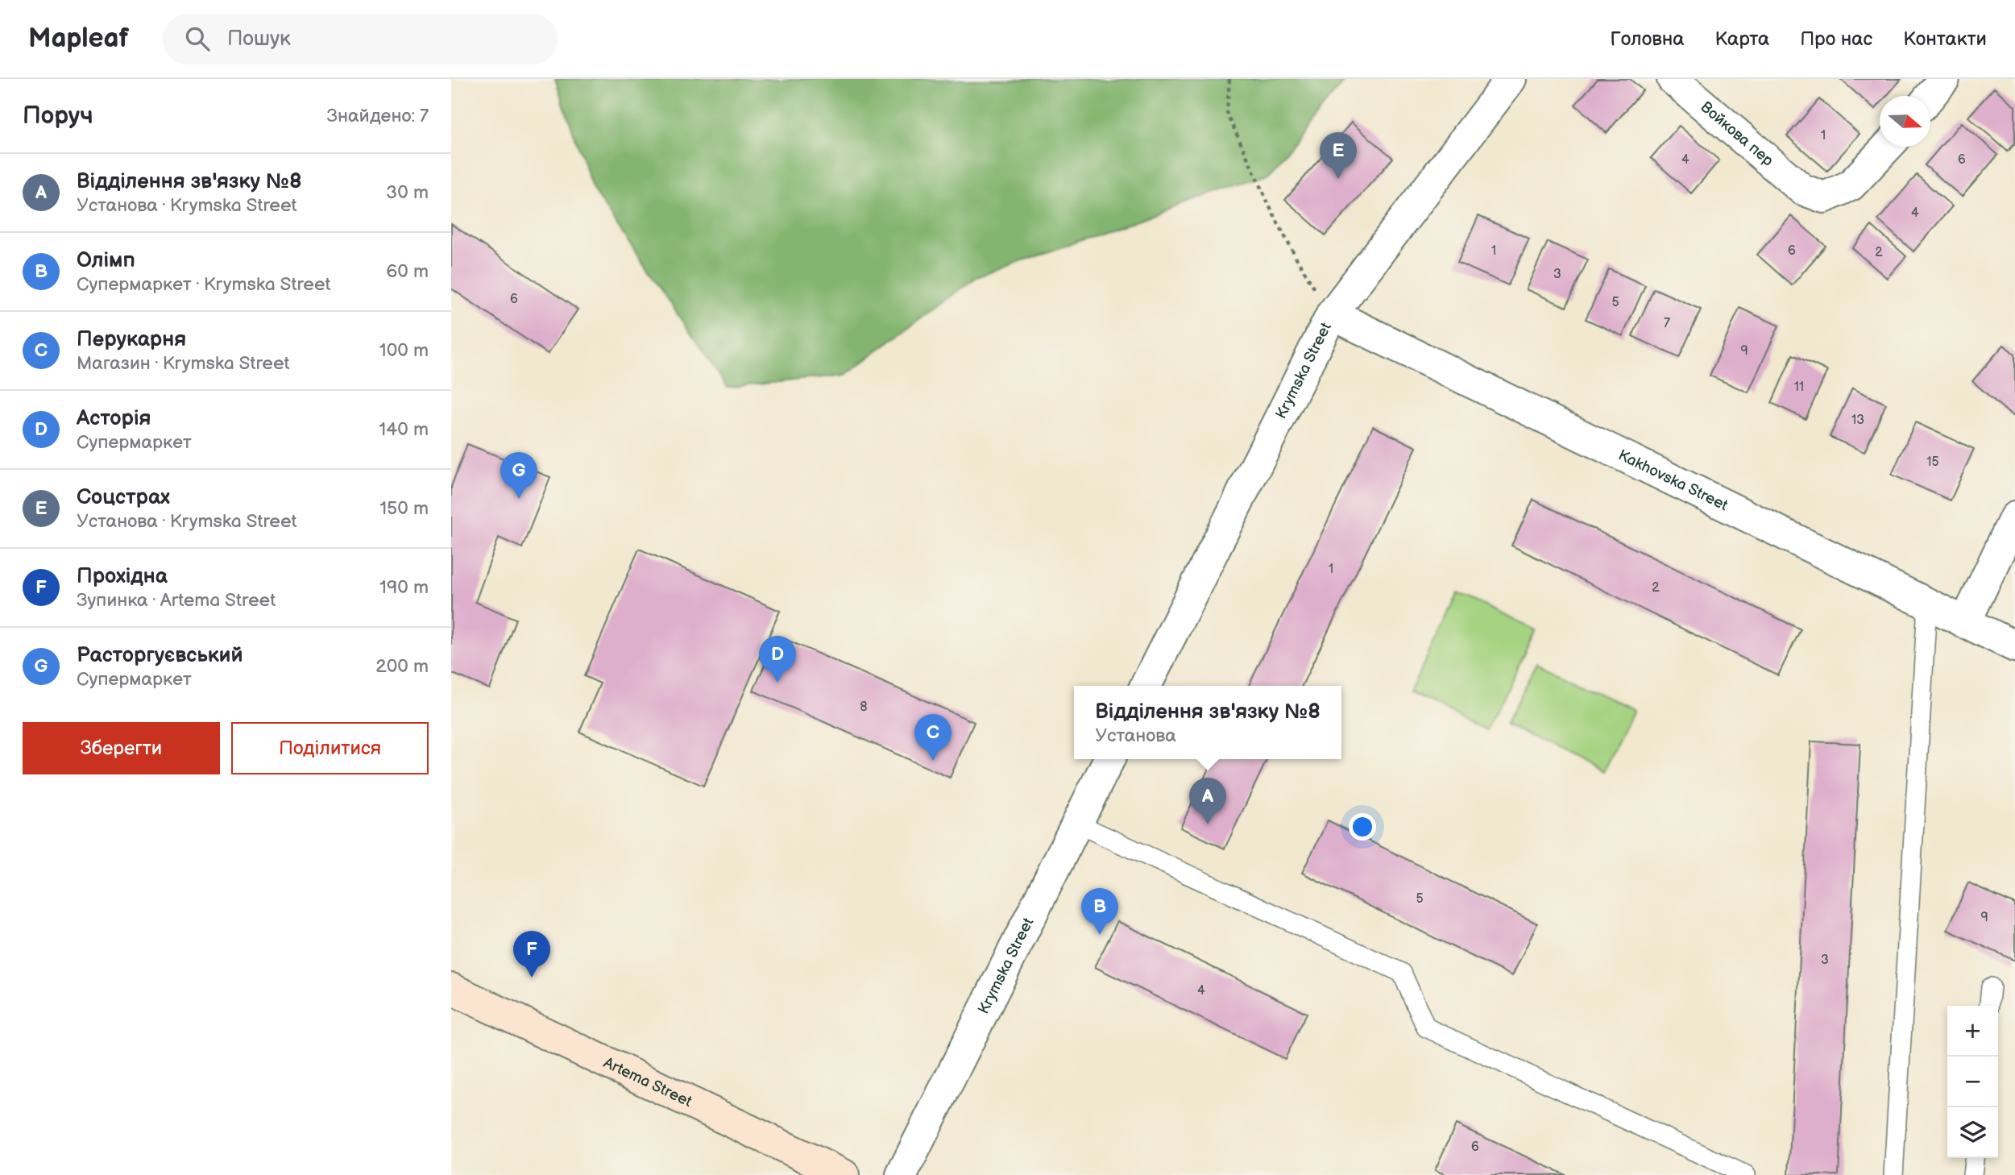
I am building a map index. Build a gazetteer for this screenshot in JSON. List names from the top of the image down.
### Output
{
  "streets": {
    "main road": ["Artema Street"],
    "street": ["Войкова пер", "Krymska Street", "Kakhovska Street"]
  },
  "crossings": [
    ["Krymska Street", "Kakhovska Street"]
  ],
  "house_numbers": [
    "1",
    "4",
    "6",
    "4",
    "1",
    "6",
    "2",
    "3",
    "6",
    "5",
    "7",
    "9",
    "11",
    "13",
    "15",
    "1",
    "2",
    "8",
    "5",
    "9",
    "3",
    "4",
    "6"
  ],
  "north": "right",
  "page": {
    "header": "Mapleaf",
    "search": "Пошук",
    "nav": [
      "Головна",
      "Карта",
      "Про нас",
      "Контакти"
    ],
    "heading": ["Поруч", "Знайдено: 7"],
    "pins": [
      "E",
      "G",
      "D",
      "C",
      "A",
      "B",
      "F"
    ],
    "list": [
      {
        "mark": "A",
        "name": "Відділення зв'язку №8",
        "note": "Установа · Krymska Street",
        "value": "30 m"
      },
      {
        "mark": "B",
        "name": "Олімп",
        "note": "Супермаркет · Krymska Street",
        "value": "60 m"
      },
      {
        "mark": "C",
        "name": "Перукарня",
        "note": "Магазин · Krymska Street",
        "value": "100 m"
      },
      {
        "mark": "D",
        "name": "Асторія",
        "note": "Супермаркет",
        "value": "140 m"
      },
      {
        "mark": "E",
        "name": "Соцстрах",
        "note": "Установа · Krymska Street",
        "value": "150 m"
      },
      {
        "mark": "F",
        "name": "Прохідна",
        "note": "Зупинка · Artema Street",
        "value": "190 m"
      },
      {
        "mark": "G",
        "name": "Расторгуєвський",
        "note": "Супермаркет",
        "value": "200 m"
      }
    ],
    "popup": ["Відділення зв'язку №8", "Установа"],
    "buttons": ["Зберегти", "Поділитися"],
    "map_buttons": ["+", "−"]
  }
}
